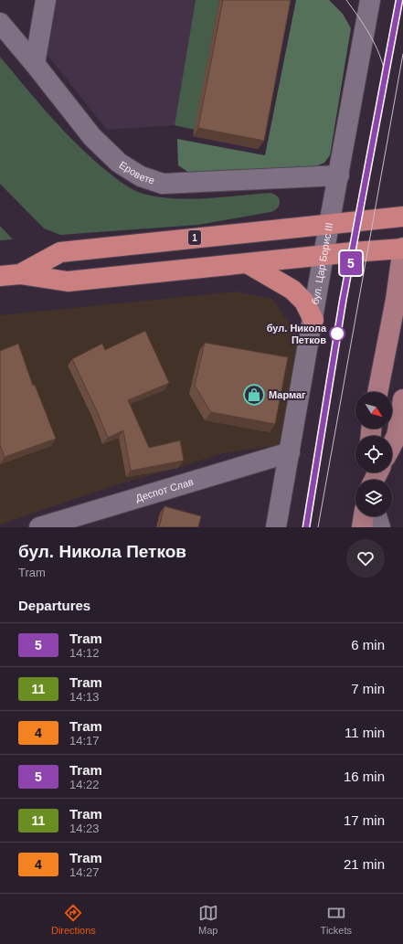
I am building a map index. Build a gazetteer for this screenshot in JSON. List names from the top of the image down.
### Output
{
  "streets": {
    "highway": ["1"],
    "street": ["Еровете", "бул. Цар Борис III", "Деспот Слав"]
  },
  "crossings": [
    ["Еровете", "бул. Цар Борис III"],
    ["1", "бул. Цар Борис III"],
    ["бул. Цар Борис III", "Деспот Слав"]
  ],
  "places": {
    "other": ["бул. Никола Петков"],
    "shop": ["Мармаг"]
  },
  "lines": ["tram line 5"],
  "north": "bottom right",
  "page": {
    "on_map": "5",
    "heading": [
      ["бул. Никола Петков", "Tram"],
      "Departures"
    ],
    "list": [
      {
        "mark": "5",
        "name": "Tram",
        "note": "14:12",
        "value": "6 min"
      },
      {
        "mark": "11",
        "name": "Tram",
        "note": "14:13",
        "value": "7 min"
      },
      {
        "mark": "4",
        "name": "Tram",
        "note": "14:17",
        "value": "11 min"
      },
      {
        "mark": "5",
        "name": "Tram",
        "note": "14:22",
        "value": "16 min"
      },
      {
        "mark": "11",
        "name": "Tram",
        "note": "14:23",
        "value": "17 min"
      },
      {
        "mark": "4",
        "name": "Tram",
        "note": "14:27",
        "value": "21 min"
      }
    ],
    "tabs": ["Directions", "Map", "Tickets"]
  }
}
